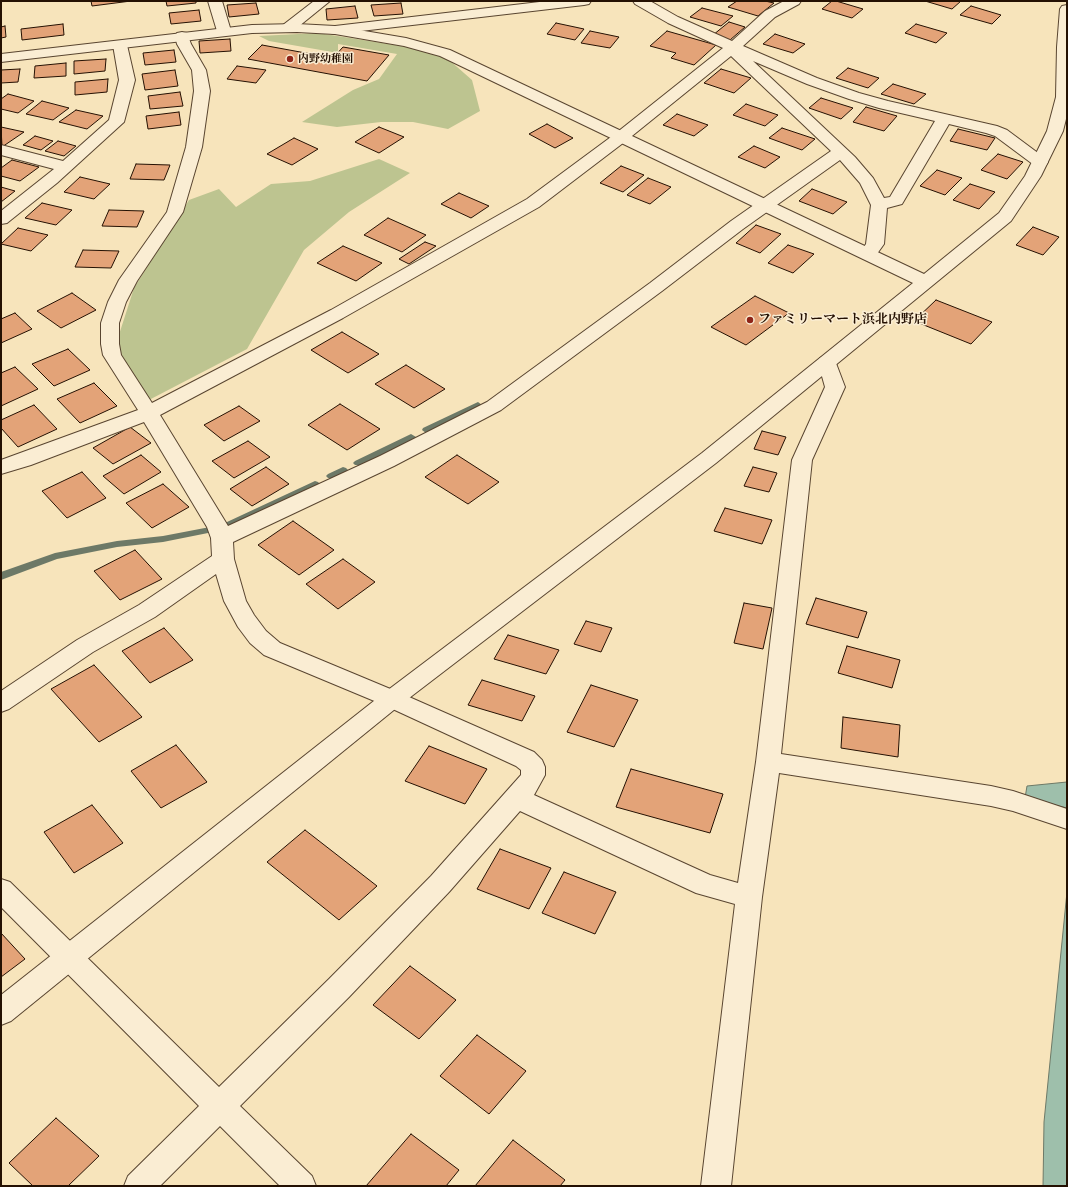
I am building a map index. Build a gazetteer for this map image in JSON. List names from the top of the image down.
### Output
{
  "places": ["内野幼稚園", "ファミリーマート浜北内野店"]
}
